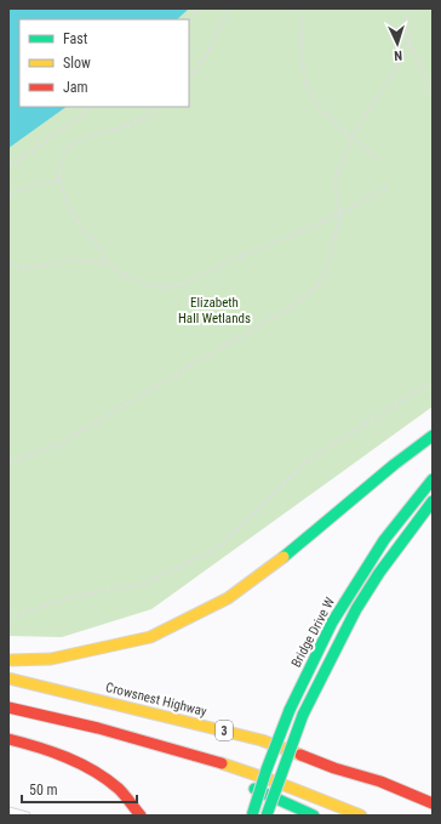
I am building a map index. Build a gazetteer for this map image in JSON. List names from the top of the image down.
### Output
{
  "streets": {
    "main road": ["Bridge Drive W", "Crowsnest Highway", "3"]
  },
  "parks": ["Elizabeth Hall Wetlands"],
  "legend": ["Fast", "Slow", "Jam"],
  "scale_bar": "50 m",
  "north": "bottom"
}
